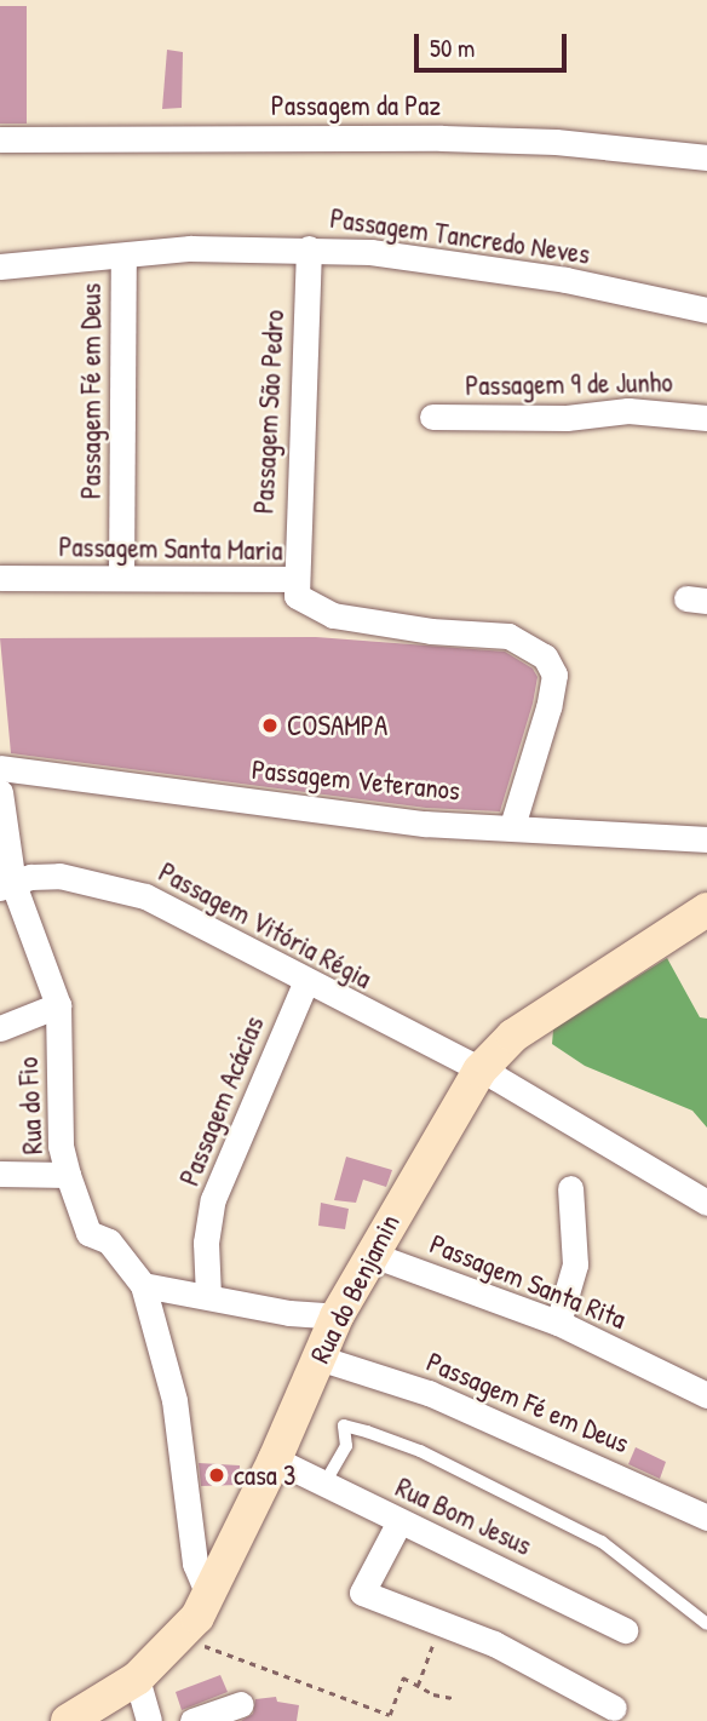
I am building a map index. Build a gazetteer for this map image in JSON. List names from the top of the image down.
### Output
{
  "streets": {
    "main road": ["Rua do Benjamin"],
    "street": [
      "Passagem da Paz",
      "Passagem Tancredo Neves",
      "Passagem 9 de Junho",
      "Passagem Fé em Deus",
      "Passagem São Pedro",
      "Passagem Santa Maria",
      "Passagem Veteranos",
      "Passagem Vitória Régia",
      "Passagem Acácias",
      "Rua do Fio",
      "Passagem Santa Rita",
      "Rua Bom Jesus"
    ]
  },
  "crossings": [
    ["Passagem Tancredo Neves", "Passagem Fé em Deus"],
    ["Passagem Tancredo Neves", "Passagem São Pedro"],
    ["Passagem Fé em Deus", "Passagem Santa Maria"],
    ["Passagem Fé em Deus", "Rua do Benjamin"],
    ["Passagem São Pedro", "Passagem Santa Maria"],
    ["Passagem Santa Maria", "Passagem Veteranos"],
    ["Passagem Vitória Régia", "Passagem Acácias"],
    ["Passagem Vitória Régia", "Rua do Fio"],
    ["Passagem Vitória Régia", "Rua do Benjamin"],
    ["Rua do Fio", "Rua do Benjamin"],
    ["Passagem Santa Rita", "Rua do Benjamin"],
    ["Rua do Benjamin", "Rua Bom Jesus"]
  ],
  "places": ["COSAMPA", "casa 3"],
  "scale_bar": "50 m"
}
